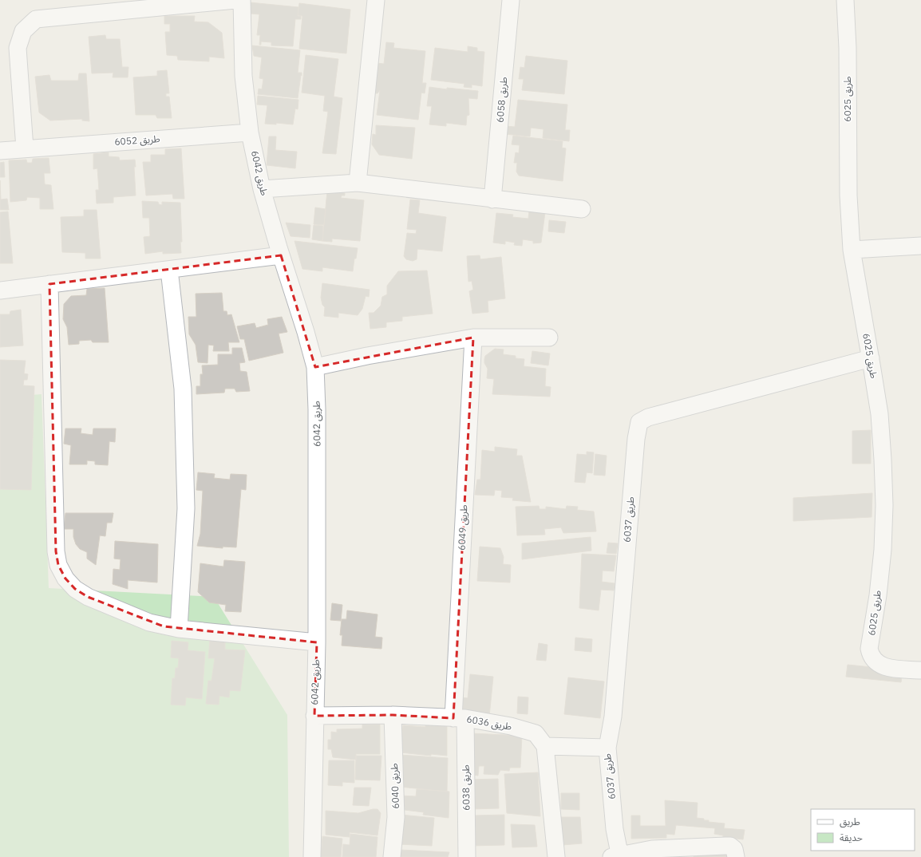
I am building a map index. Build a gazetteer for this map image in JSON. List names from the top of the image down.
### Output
{
  "streets": {
    "street": [
      "طريق 6025",
      "طريق 6058",
      "طريق 6052",
      "طريق 6042",
      "طريق 6037",
      "طريق 6049",
      "طريق 6036",
      "طريق 6040",
      "طريق 6038"
    ]
  },
  "crossings": [
    ["طريق 6025", "طريق 6037"],
    ["طريق 6052", "طريق 6042"],
    ["طريق 6042", "طريق 6036"],
    ["طريق 6049", "طريق 6036"],
    ["طريق 6049", "طريق 6038"],
    ["طريق 6036", "طريق 6040"],
    ["طريق 6036", "طريق 6038"]
  ],
  "legend": ["طريق", "حديقة"]
}
